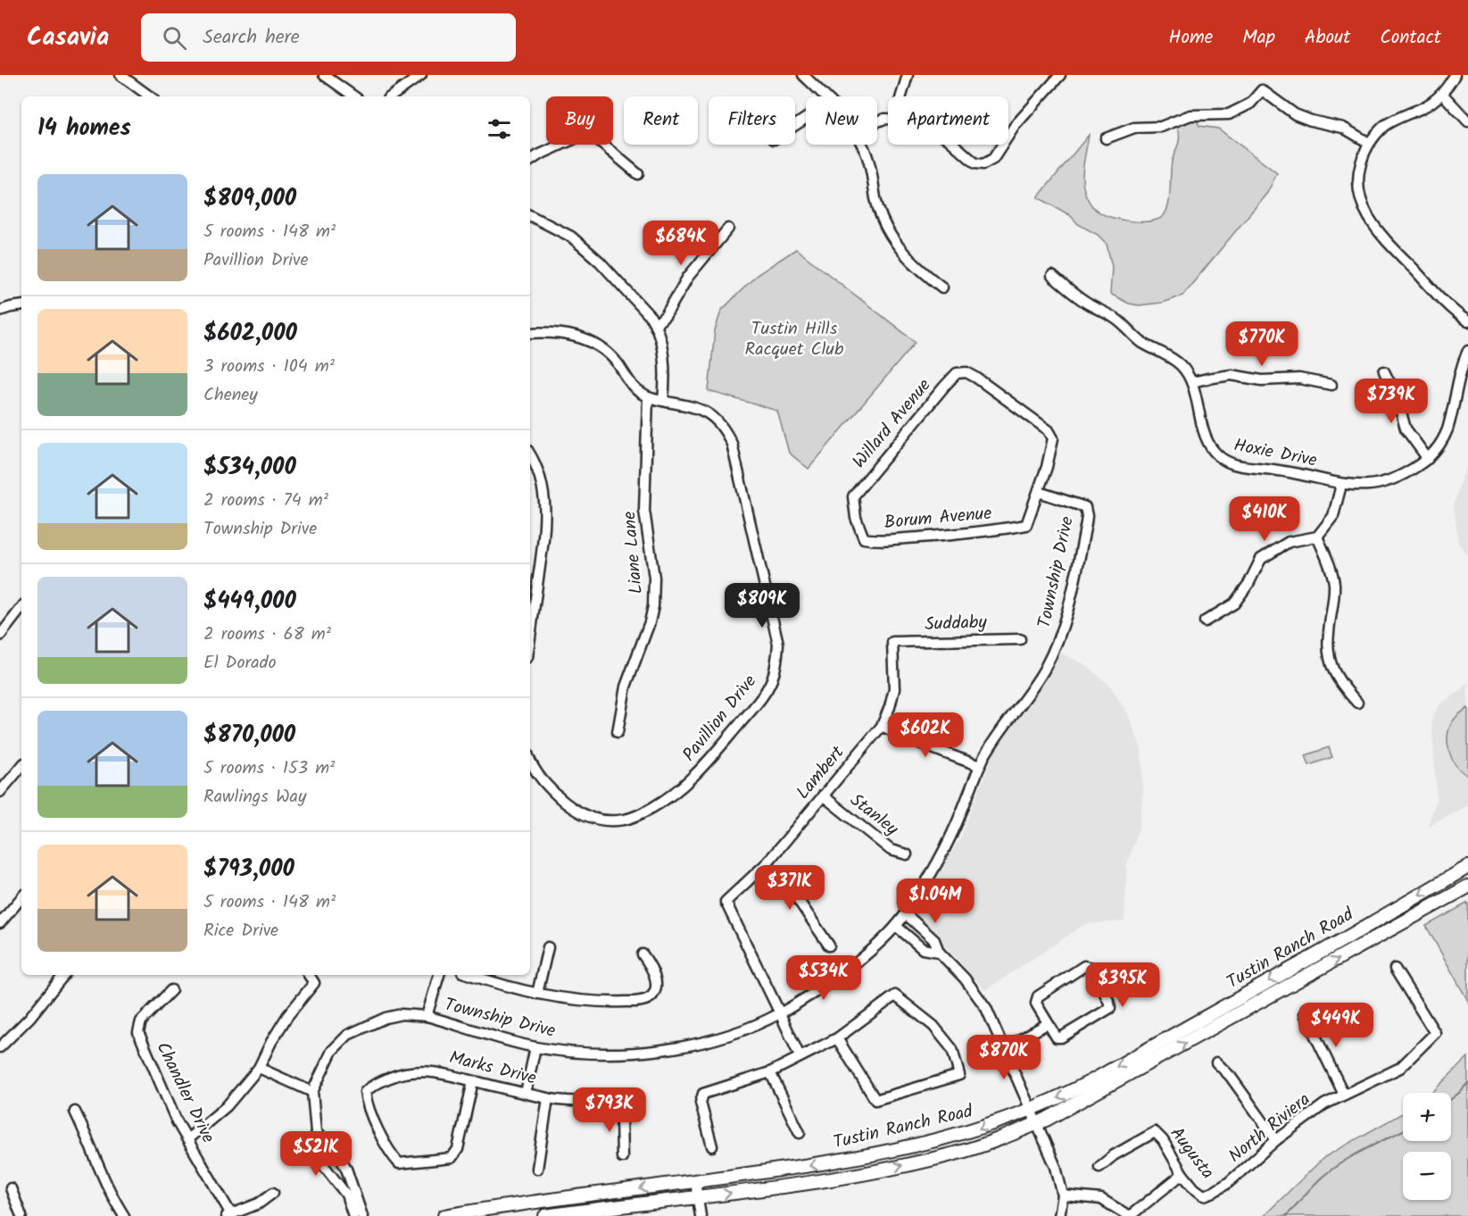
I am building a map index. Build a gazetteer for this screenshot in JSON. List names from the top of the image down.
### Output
{
  "streets": {
    "main road": ["Tustin Ranch Road"],
    "street": [
      "Willard Avenue",
      "Hoxie Drive",
      "Borum Avenue",
      "Liane Lane",
      "Township Drive",
      "Suddaby",
      "Pavillion Drive",
      "Lambert",
      "Stanley",
      "Marks Drive",
      "Chandler Drive",
      "North Riviera",
      "Augusta"
    ]
  },
  "crossings": [
    ["Willard Avenue", "Borum Avenue"],
    ["Willard Avenue", "Township Drive"],
    ["Borum Avenue", "Township Drive"],
    ["Liane Lane", "Pavillion Drive"],
    ["Township Drive", "Lambert"],
    ["Suddaby", "Lambert"],
    ["Lambert", "Stanley"],
    ["North Riviera", "Augusta"]
  ],
  "parks": ["Tustin Hills Racquet Club"],
  "page": {
    "header": "Casavia",
    "search": "Search here",
    "nav": [
      "Home",
      "Map",
      "About",
      "Contact"
    ],
    "chip": [
      "Buy",
      "Rent",
      "Filters",
      "New",
      "Apartment"
    ],
    "heading": "14 homes",
    "list": [
      {
        "name": "$809,000",
        "note": "5 rooms · 148 m² · Pavillion Drive"
      },
      {
        "name": "$602,000",
        "note": "3 rooms · 104 m² · Cheney"
      },
      {
        "name": "$534,000",
        "note": "2 rooms · 74 m² · Township Drive"
      },
      {
        "name": "$449,000",
        "note": "2 rooms · 68 m² · El Dorado"
      },
      {
        "name": "$870,000",
        "note": "5 rooms · 153 m² · Rawlings Way"
      },
      {
        "name": "$793,000",
        "note": "5 rooms · 148 m² · Rice Drive"
      }
    ],
    "price": [
      "$684K",
      "$770K",
      "$739K",
      "$410K",
      "$809K",
      "$602K",
      "$371K",
      "$1.04M",
      "$534K",
      "$395K",
      "$449K",
      "$870K",
      "$793K",
      "$521K"
    ],
    "map_buttons": ["+", "−"]
  }
}
